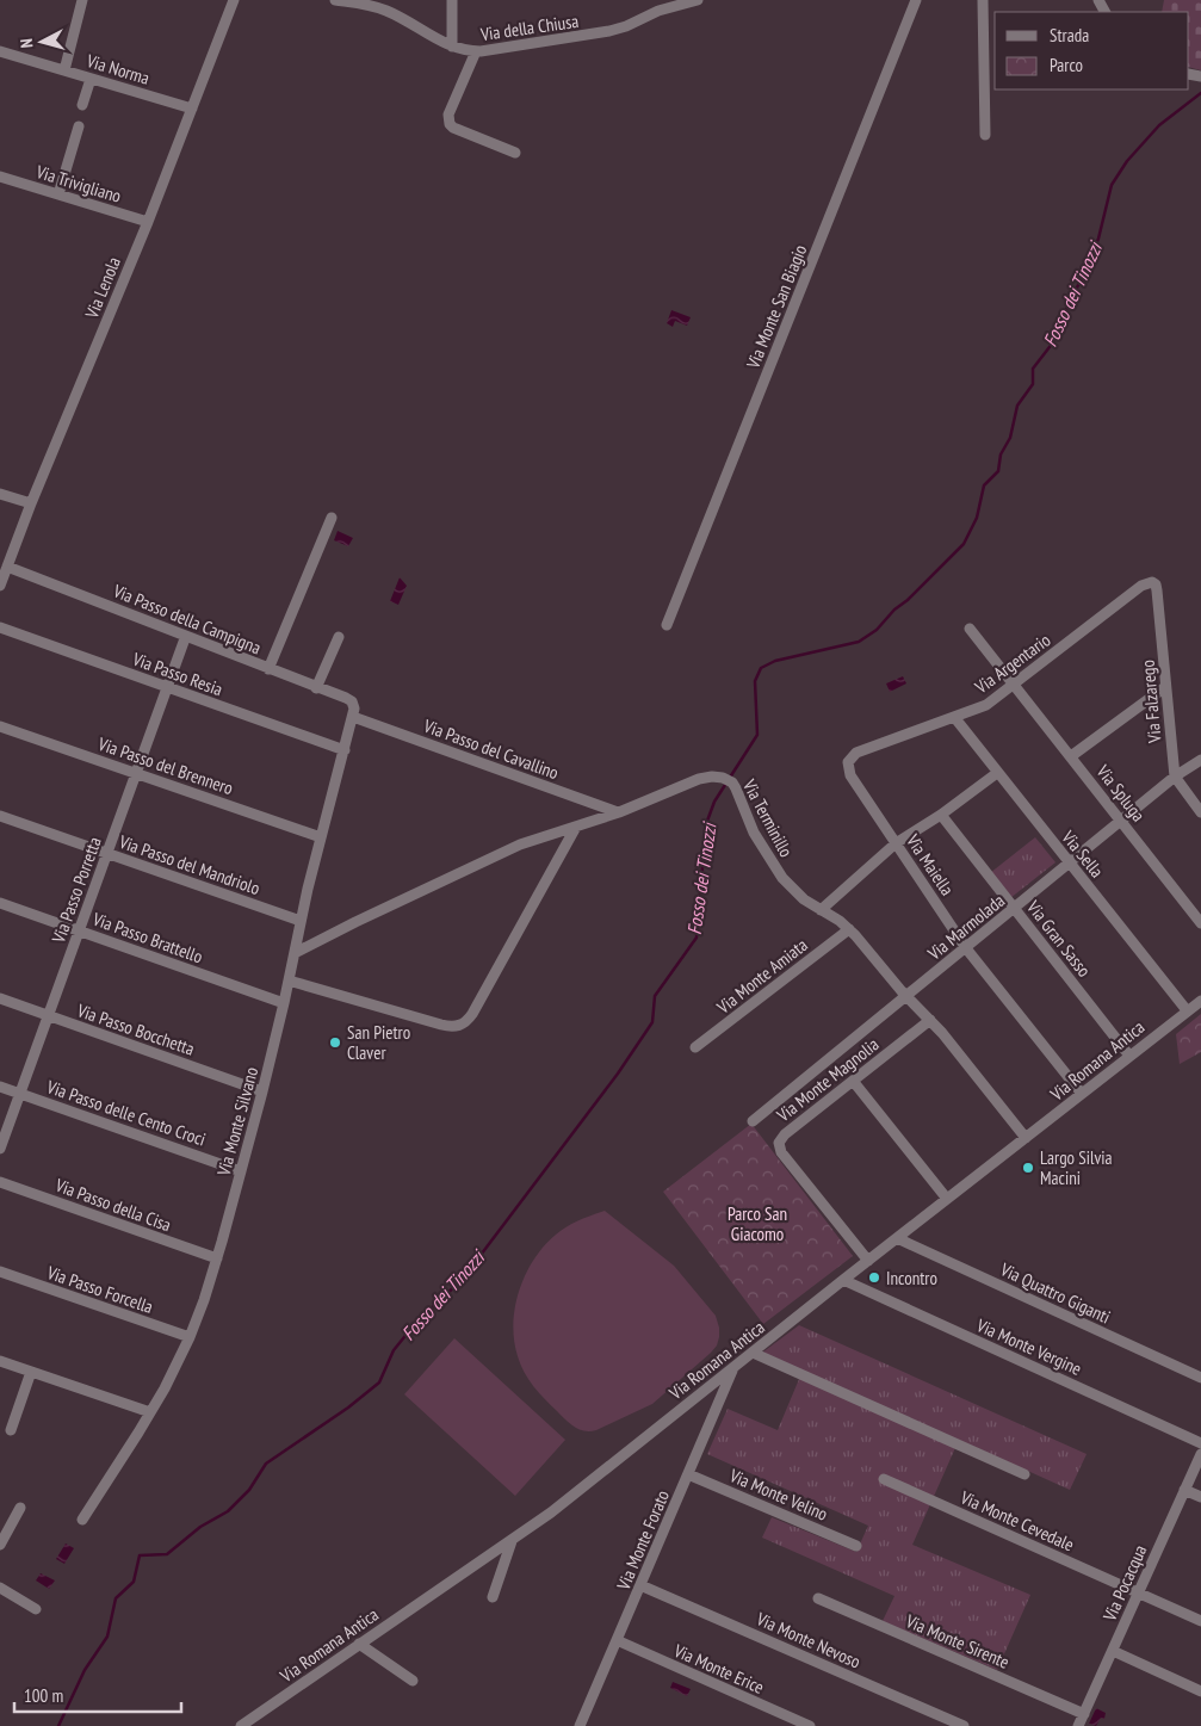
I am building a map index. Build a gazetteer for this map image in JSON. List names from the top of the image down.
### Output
{
  "streets": {
    "street": [
      "Via della Chiusa",
      "Via Norma",
      "Via Trivigliano",
      "Via Lenola",
      "Via Monte San Biagio",
      "Via Passo della Campigna",
      "Via Argentario",
      "Via Passo Resia",
      "Via Falzarego",
      "Via Passo del Cavallino",
      "Via Passo del Brennero",
      "Via Spluga",
      "Via Terminillo",
      "Via Sella",
      "Via Passo del Mandriolo",
      "Via Maiella",
      "Via Passo Porretta",
      "Via Marmolada",
      "Via Passo Brattello",
      "Via Gran Sasso",
      "Via Monte Amiata",
      "Via Passo Bocchetta",
      "Via Romana Antica",
      "Via Monte Magnolia",
      "Via Passo delle Cento Croci",
      "Via Monte Silvano",
      "Via Passo della Cisa",
      "Via Passo Forcella",
      "Via Quattro Giganti",
      "Via Monte Vergine",
      "Via Monte Velino",
      "Via Monte Cevedale",
      "Via Monte Forato",
      "Via Pocacqua",
      "Via Monte Nevoso",
      "Via Monte Sirente",
      "Via Monte Erice"
    ]
  },
  "crossings": [
    ["Via Norma", "Via Lenola"],
    ["Via Trivigliano", "Via Lenola"],
    ["Via Lenola", "Via Passo della Campigna"],
    ["Via Passo della Campigna", "Via Monte Silvano"],
    ["Via Argentario", "Via Falzarego"],
    ["Via Argentario", "Via Spluga"],
    ["Via Argentario", "Via Sella"],
    ["Via Argentario", "Via Maiella"],
    ["Via Passo Resia", "Via Passo Porretta"],
    ["Via Passo Resia", "Via Monte Silvano"],
    ["Via Falzarego", "Via Marmolada"],
    ["Via Passo del Cavallino", "Via Terminillo"],
    ["Via Passo del Cavallino", "Via Monte Silvano"],
    ["Via Passo del Brennero", "Via Passo Porretta"],
    ["Via Passo del Brennero", "Via Monte Silvano"],
    ["Via Spluga", "Via Marmolada"],
    ["Via Terminillo", "Via Marmolada"],
    ["Via Terminillo", "Via Monte Amiata"],
    ["Via Terminillo", "Via Romana Antica"],
    ["Via Terminillo", "Via Monte Magnolia"],
    ["Via Terminillo", "Via Monte Silvano"],
    ["Via Sella", "Via Marmolada"],
    ["Via Sella", "Via Romana Antica"],
    ["Via Passo del Mandriolo", "Via Passo Porretta"],
    ["Via Passo del Mandriolo", "Via Monte Silvano"],
    ["Via Maiella", "Via Marmolada"],
    ["Via Maiella", "Via Romana Antica"],
    ["Via Passo Porretta", "Via Passo Brattello"],
    ["Via Passo Porretta", "Via Passo Bocchetta"],
    ["Via Passo Porretta", "Via Passo delle Cento Croci"],
    ["Via Marmolada", "Via Gran Sasso"],
    ["Via Passo Brattello", "Via Monte Silvano"],
    ["Via Gran Sasso", "Via Romana Antica"],
    ["Via Passo Bocchetta", "Via Monte Silvano"],
    ["Via Romana Antica", "Via Monte Magnolia"],
    ["Via Romana Antica", "Via Quattro Giganti"],
    ["Via Romana Antica", "Via Monte Vergine"],
    ["Via Romana Antica", "Via Monte Forato"],
    ["Via Passo delle Cento Croci", "Via Monte Silvano"],
    ["Via Monte Silvano", "Via Passo della Cisa"],
    ["Via Monte Silvano", "Via Passo Forcella"],
    ["Via Monte Velino", "Via Monte Forato"],
    ["Via Monte Cevedale", "Via Pocacqua"],
    ["Via Monte Forato", "Via Monte Nevoso"],
    ["Via Monte Forato", "Via Monte Erice"],
    ["Via Pocacqua", "Via Monte Sirente"]
  ],
  "water": ["Fosso dei Tinozzi"],
  "parks": ["Parco San Giacomo"],
  "places": ["San Pietro Claver", "Largo Silvia Macini", "Incontro"],
  "legend": ["Strada", "Parco"],
  "scale_bar": "100 m",
  "north": "left"
}
